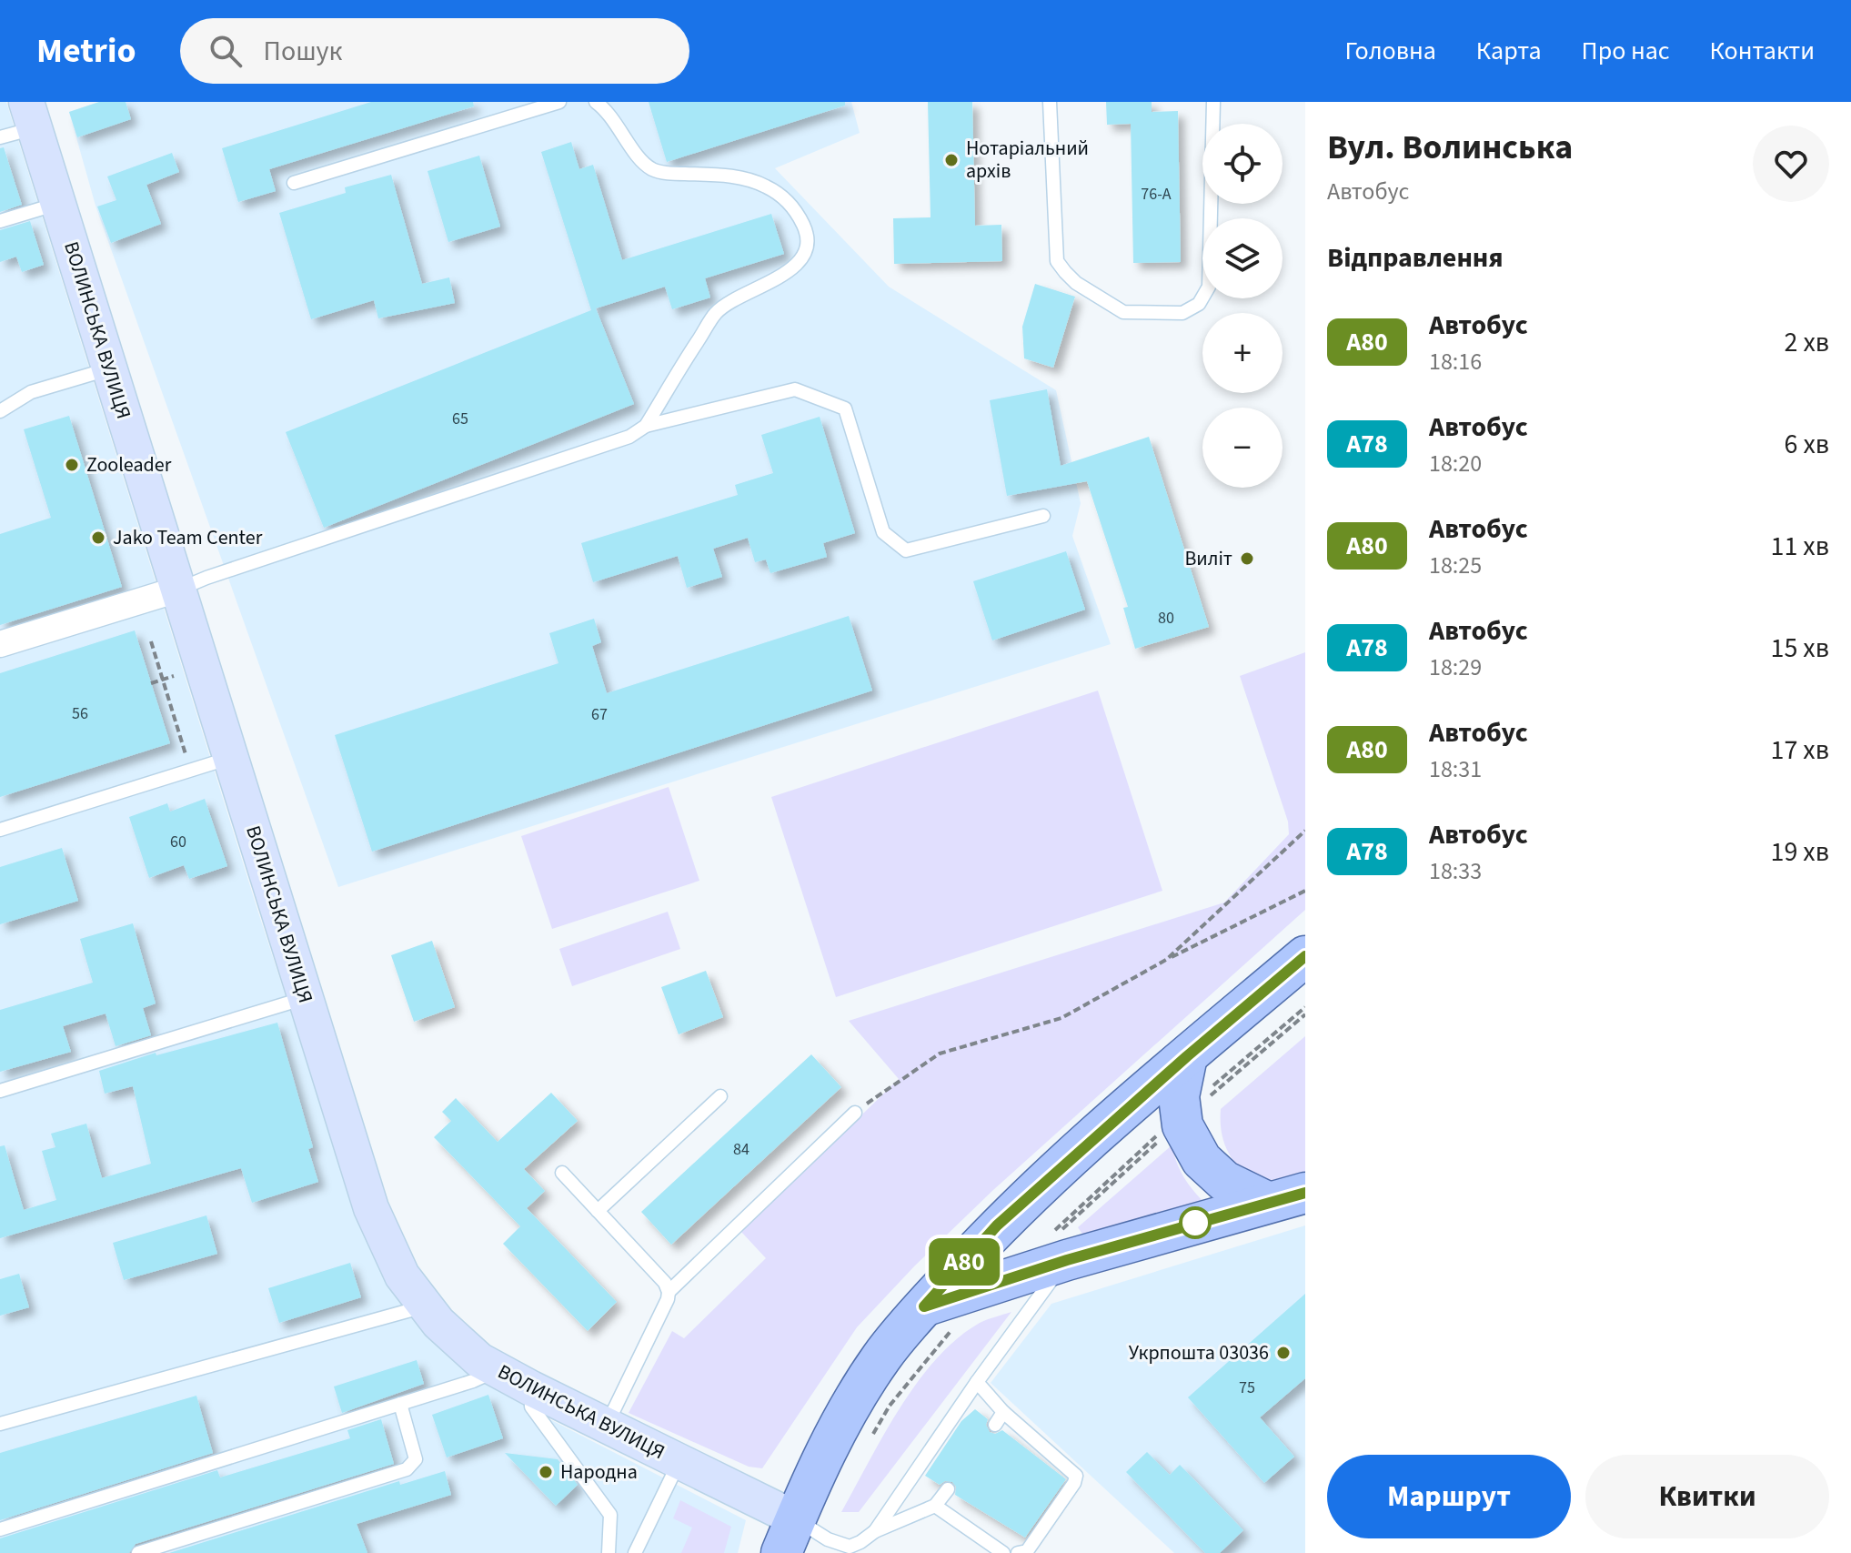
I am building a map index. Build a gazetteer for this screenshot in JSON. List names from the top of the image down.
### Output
{
  "streets": {
    "street": ["ВОЛИНСЬКА ВУЛИЦЯ"]
  },
  "places": [
    "Нотаріальний архів",
    "Zooleader",
    "Jako Team Center",
    "Виліт",
    "Укрпошта 03036",
    "Народна"
  ],
  "lines": ["bus line А80"],
  "house_numbers": [
    "76-А",
    "65",
    "80",
    "56",
    "67",
    "60",
    "84",
    "75"
  ],
  "page": {
    "header": "Metrio",
    "search": "Пошук",
    "nav": [
      "Головна",
      "Карта",
      "Про нас",
      "Контакти"
    ],
    "on_map": "А80",
    "heading": [
      ["Вул. Волинська", "Автобус"],
      "Відправлення"
    ],
    "map_buttons": ["+", "−"],
    "list": [
      {
        "mark": "А80",
        "name": "Автобус",
        "note": "18:16",
        "value": "2 хв"
      },
      {
        "mark": "А78",
        "name": "Автобус",
        "note": "18:20",
        "value": "6 хв"
      },
      {
        "mark": "А80",
        "name": "Автобус",
        "note": "18:25",
        "value": "11 хв"
      },
      {
        "mark": "А78",
        "name": "Автобус",
        "note": "18:29",
        "value": "15 хв"
      },
      {
        "mark": "А80",
        "name": "Автобус",
        "note": "18:31",
        "value": "17 хв"
      },
      {
        "mark": "А78",
        "name": "Автобус",
        "note": "18:33",
        "value": "19 хв"
      }
    ],
    "buttons": ["Маршрут", "Квитки"]
  }
}
